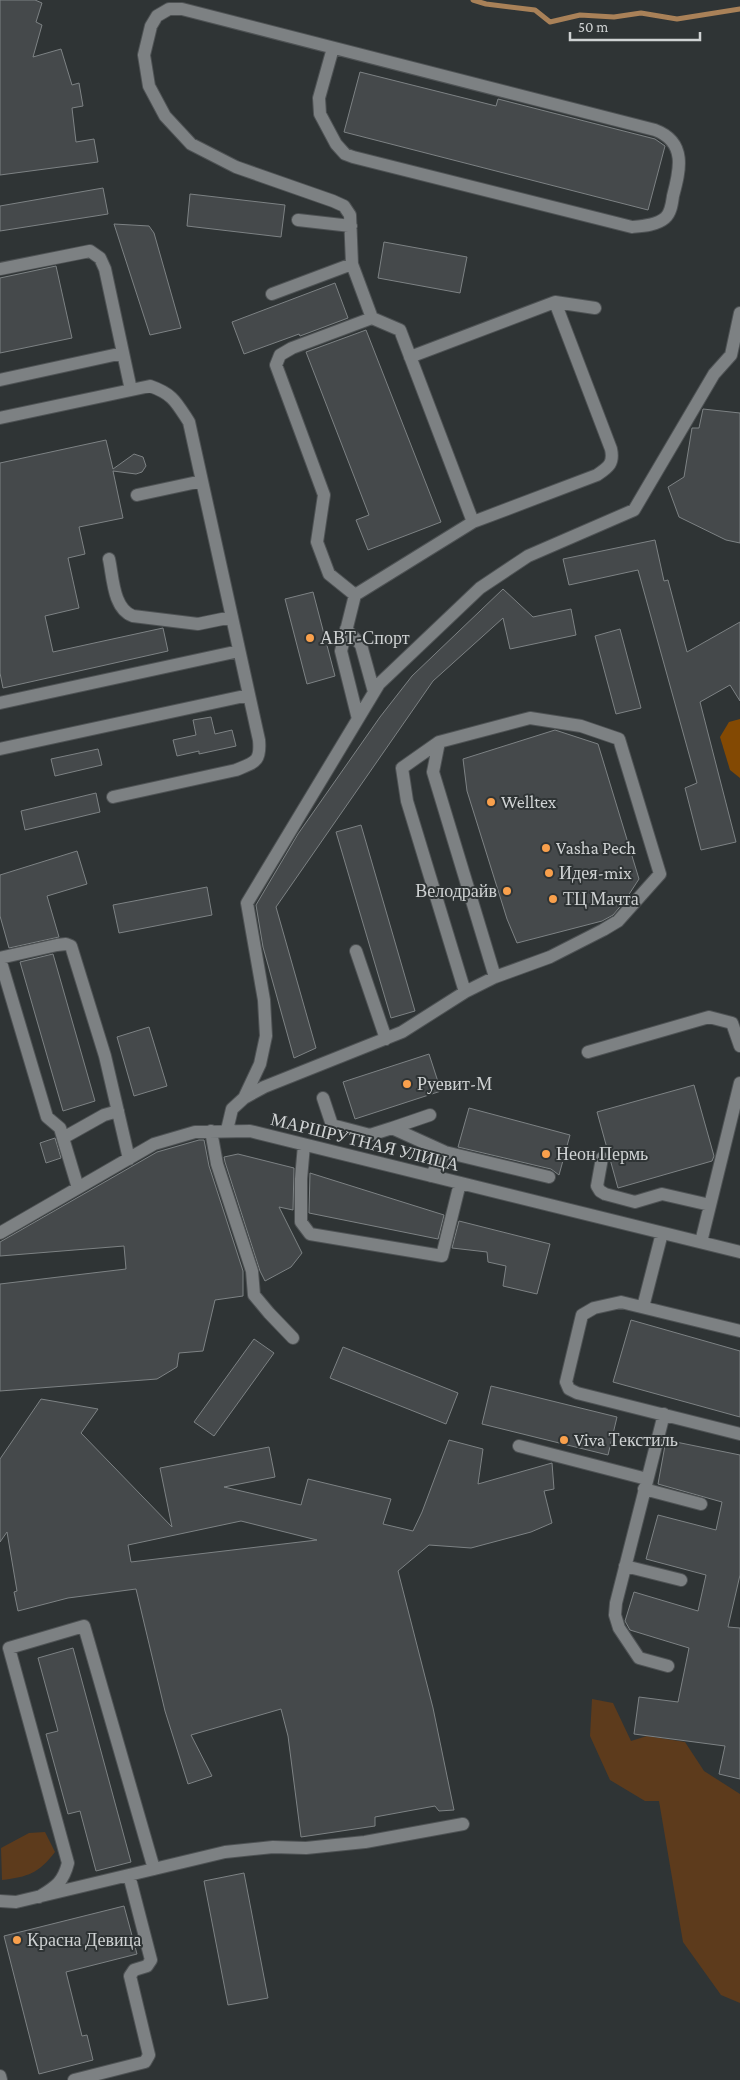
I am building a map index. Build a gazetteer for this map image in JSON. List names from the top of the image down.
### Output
{
  "streets": {
    "street": ["МАРШРУТНАЯ УЛИЦА"]
  },
  "places": [
    "АВТ-Спорт",
    "Welltex",
    "Vasha Pech",
    "Идея-mix",
    "Велодрайв",
    "ТЦ Мачта",
    "Руевит-М",
    "Неон Пермь",
    "Viva Текстиль",
    "Красна Девица"
  ],
  "scale_bar": "50 m"
}
